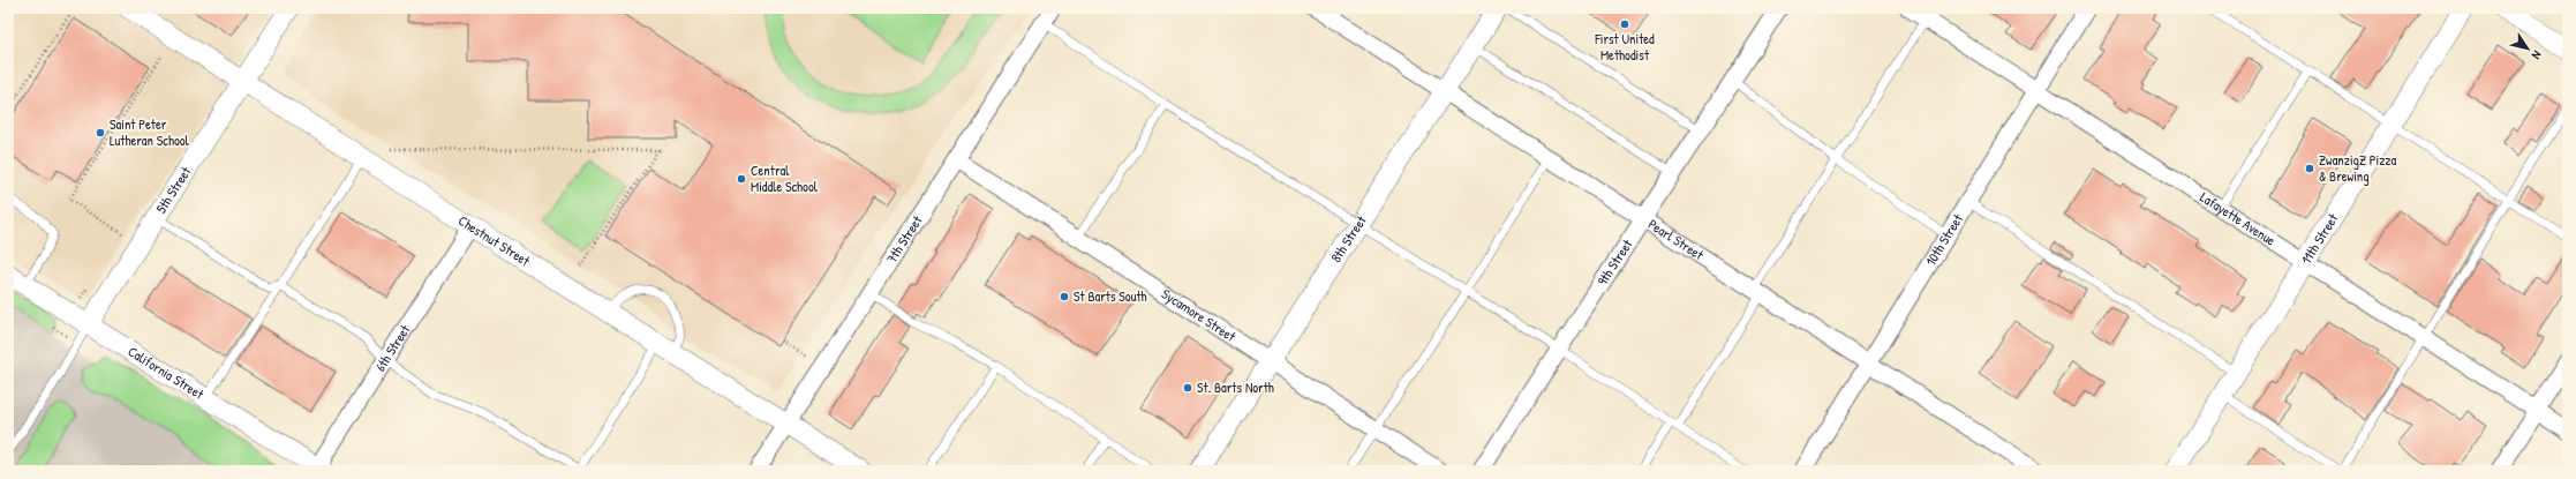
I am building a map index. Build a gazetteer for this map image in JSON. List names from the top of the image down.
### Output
{
  "streets": {
    "street": [
      "5th Street",
      "Lafayette Avenue",
      "Pearl Street",
      "7th Street",
      "8th Street",
      "10th Street",
      "11th Street",
      "Chestnut Street",
      "9th Street",
      "Sycamore Street",
      "6th Street",
      "California Street"
    ]
  },
  "crossings": [
    ["5th Street", "Chestnut Street"],
    ["5th Street", "California Street"],
    ["Lafayette Avenue", "10th Street"],
    ["Lafayette Avenue", "11th Street"],
    ["Pearl Street", "8th Street"],
    ["Pearl Street", "10th Street"],
    ["Pearl Street", "9th Street"],
    ["7th Street", "Chestnut Street"],
    ["7th Street", "Sycamore Street"],
    ["8th Street", "Sycamore Street"],
    ["Chestnut Street", "6th Street"],
    ["6th Street", "California Street"]
  ],
  "places": [
    "First United Methodist",
    "Saint Peter Lutheran School",
    "ZwanzigZ Pizza & Brewing",
    "Central Middle School",
    "St Barts South",
    "St. Barts North"
  ],
  "north": "bottom right"
}
